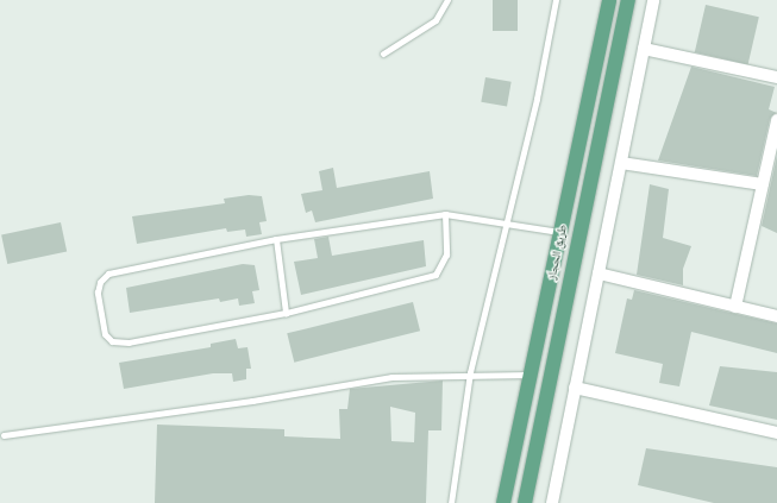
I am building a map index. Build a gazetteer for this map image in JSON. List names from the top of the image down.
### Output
{
  "streets": {
    "main road": ["طريق الحجاز"]
  }
}
